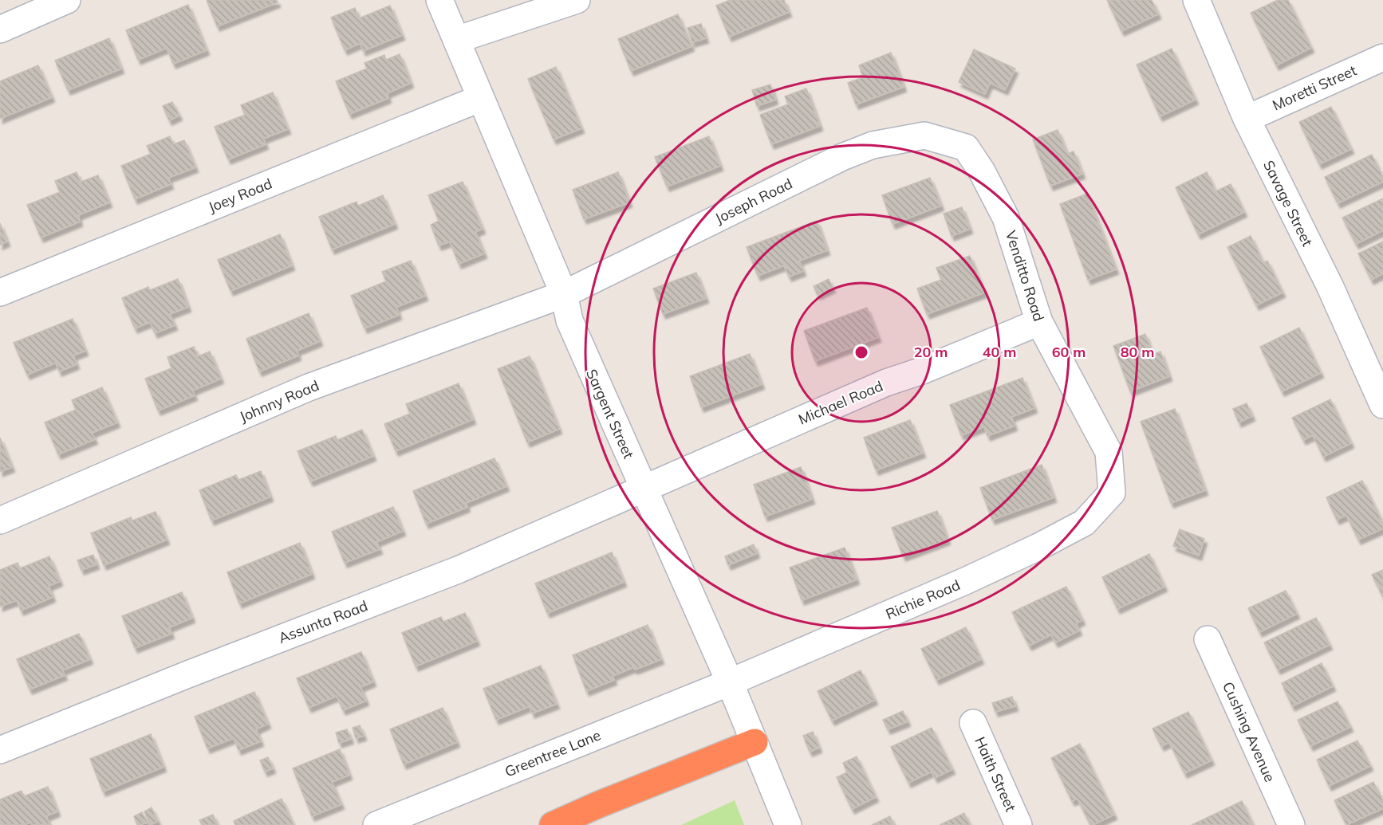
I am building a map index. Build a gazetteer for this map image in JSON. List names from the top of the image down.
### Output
{
  "streets": {
    "street": [
      "Moretti Street",
      "Joey Road",
      "Joseph Road",
      "Savage Street",
      "Venditto Road",
      "Johnny Road",
      "Michael Road",
      "Sargent Street",
      "Richie Road",
      "Assunta Road",
      "Cushing Avenue",
      "Greentree Lane",
      "Haith Street"
    ]
  },
  "crossings": [
    ["Moretti Street", "Savage Street"],
    ["Joey Road", "Sargent Street"],
    ["Joseph Road", "Venditto Road"],
    ["Joseph Road", "Johnny Road"],
    ["Joseph Road", "Sargent Street"],
    ["Venditto Road", "Michael Road"],
    ["Venditto Road", "Richie Road"],
    ["Johnny Road", "Sargent Street"],
    ["Michael Road", "Sargent Street"],
    ["Michael Road", "Assunta Road"],
    ["Sargent Street", "Richie Road"],
    ["Sargent Street", "Assunta Road"],
    ["Sargent Street", "Greentree Lane"],
    ["Richie Road", "Greentree Lane"]
  ],
  "rings": [
    "20 m",
    "40 m",
    "60 m",
    "80 m"
  ]
}
